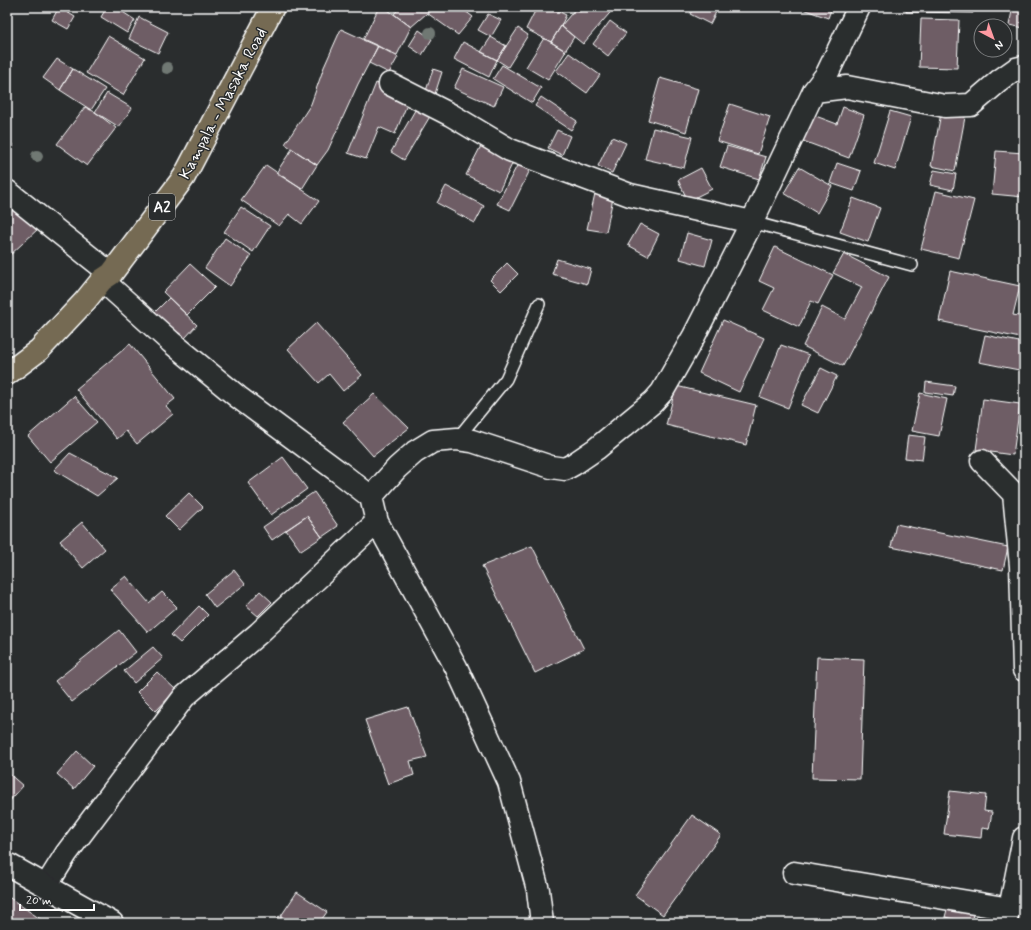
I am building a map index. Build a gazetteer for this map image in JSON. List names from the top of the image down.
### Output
{
  "streets": {
    "main road": ["Kampala - Masaka Road", "A2"]
  },
  "scale_bar": "20 m",
  "north": "bottom right"
}
